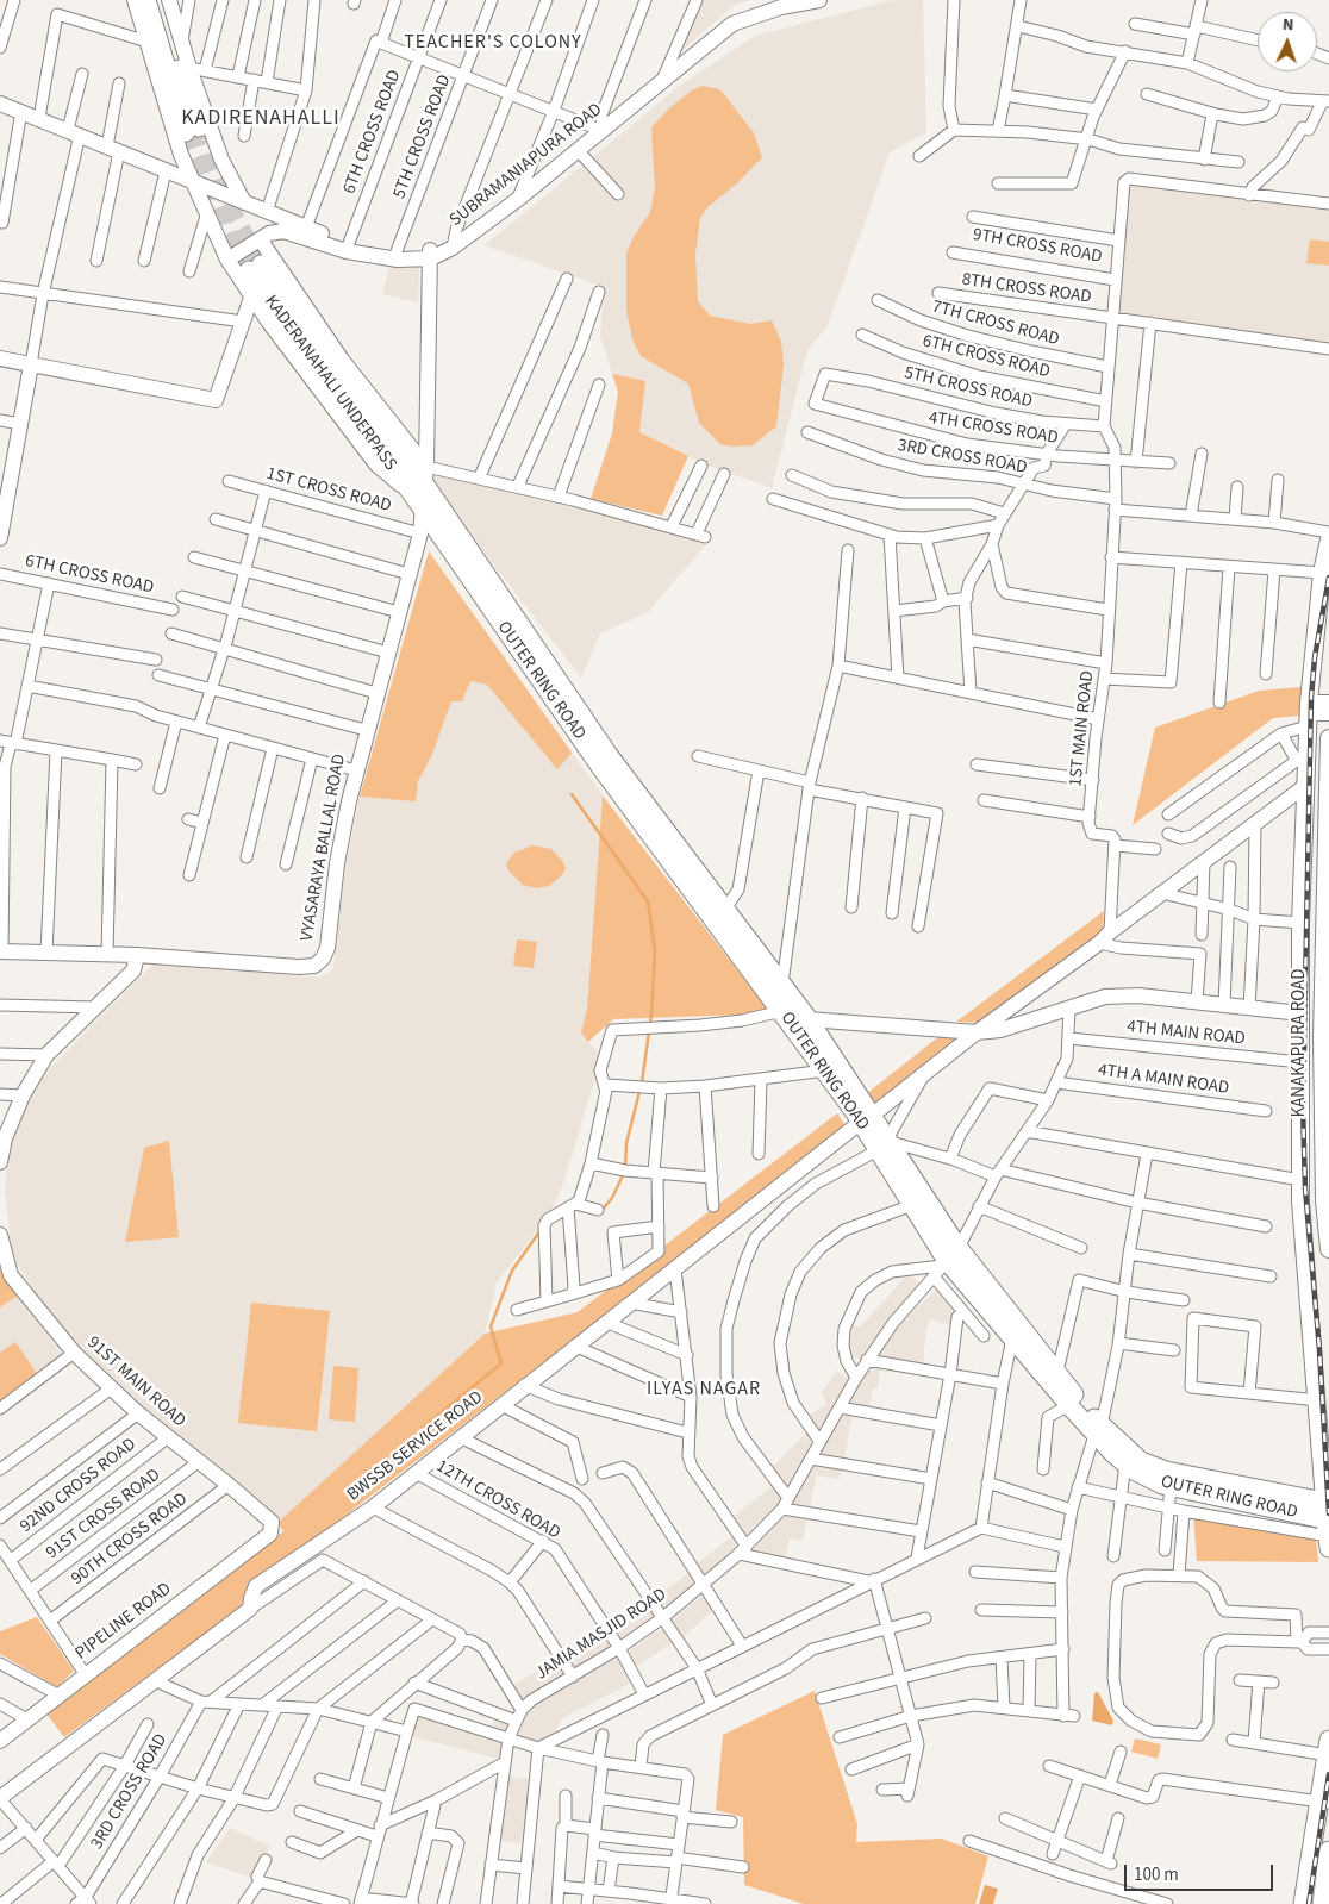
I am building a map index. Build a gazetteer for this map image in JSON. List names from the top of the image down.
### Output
{
  "streets": {
    "highway": ["KADERANAHALI UNDERPASS", "OUTER RING ROAD", "KANAKAPURA ROAD"],
    "street": [
      "6TH CROSS ROAD",
      "5TH CROSS ROAD",
      "SUBRAMANIAPURA ROAD",
      "9TH CROSS ROAD",
      "8TH CROSS ROAD",
      "7TH CROSS ROAD",
      "4TH CROSS ROAD",
      "3RD CROSS ROAD",
      "1ST CROSS ROAD",
      "1ST MAIN ROAD",
      "VYASARAYA BALLAL ROAD",
      "4TH MAIN ROAD",
      "4TH A MAIN ROAD",
      "91ST MAIN ROAD",
      "BWSSB SERVICE ROAD",
      "92ND CROSS ROAD",
      "12TH CROSS ROAD",
      "91ST CROSS ROAD",
      "90TH CROSS ROAD",
      "PIPELINE ROAD",
      "JAMIA MASJID ROAD"
    ]
  },
  "crossings": [
    ["6TH CROSS ROAD", "1ST MAIN ROAD"],
    ["5TH CROSS ROAD", "4TH CROSS ROAD"],
    ["5TH CROSS ROAD", "1ST MAIN ROAD"],
    ["9TH CROSS ROAD", "1ST MAIN ROAD"],
    ["8TH CROSS ROAD", "1ST MAIN ROAD"],
    ["7TH CROSS ROAD", "1ST MAIN ROAD"],
    ["KADERANAHALI UNDERPASS", "OUTER RING ROAD"],
    ["4TH CROSS ROAD", "1ST MAIN ROAD"],
    ["3RD CROSS ROAD", "1ST MAIN ROAD"],
    ["1ST CROSS ROAD", "VYASARAYA BALLAL ROAD"],
    ["OUTER RING ROAD", "VYASARAYA BALLAL ROAD"],
    ["OUTER RING ROAD", "KANAKAPURA ROAD"],
    ["OUTER RING ROAD", "BWSSB SERVICE ROAD"],
    ["OUTER RING ROAD", "JAMIA MASJID ROAD"],
    ["4TH MAIN ROAD", "KANAKAPURA ROAD"],
    ["4TH MAIN ROAD", "JAMIA MASJID ROAD"],
    ["KANAKAPURA ROAD", "BWSSB SERVICE ROAD"],
    ["4TH A MAIN ROAD", "JAMIA MASJID ROAD"],
    ["91ST MAIN ROAD", "92ND CROSS ROAD"],
    ["91ST MAIN ROAD", "91ST CROSS ROAD"],
    ["91ST MAIN ROAD", "90TH CROSS ROAD"],
    ["91ST MAIN ROAD", "PIPELINE ROAD"],
    ["BWSSB SERVICE ROAD", "12TH CROSS ROAD"],
    ["12TH CROSS ROAD", "JAMIA MASJID ROAD"]
  ],
  "districts": ["TEACHER'S COLONY", "KADIRENAHALLI", "ILYAS NAGAR"],
  "scale_bar": "100 m",
  "north": "top"
}
